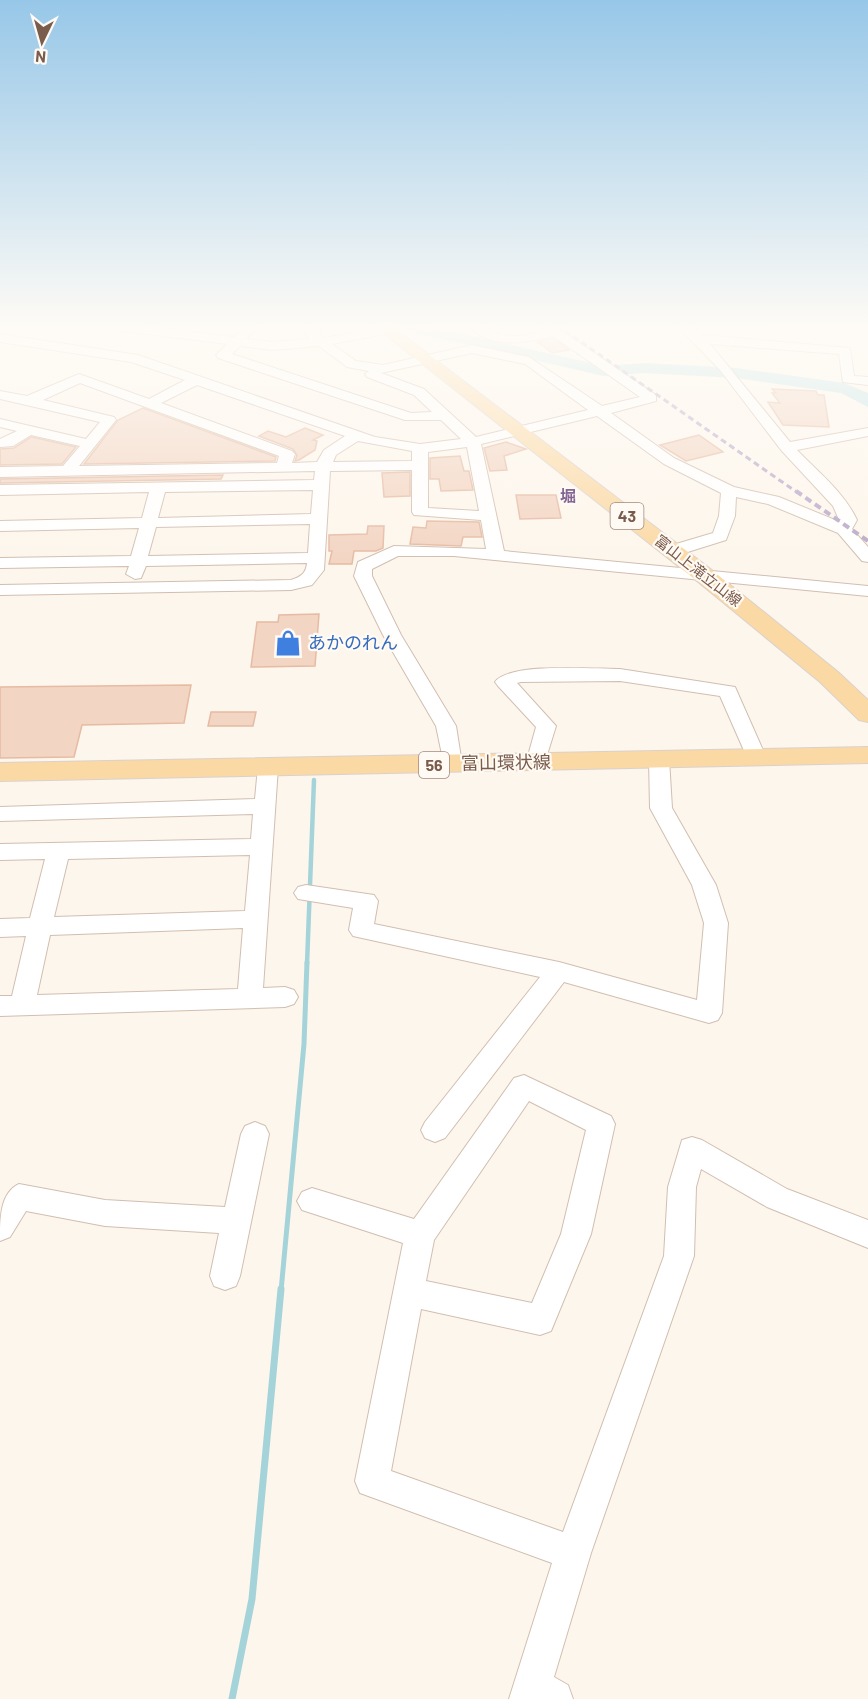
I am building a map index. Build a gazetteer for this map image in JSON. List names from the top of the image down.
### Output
{
  "streets": {
    "main road": [
      "43",
      "富山上滝立山線",
      "富山環状線",
      "56"
    ]
  },
  "districts": ["堀"],
  "places": {
    "shop": ["あかのれん"]
  },
  "north": "bottom"
}
